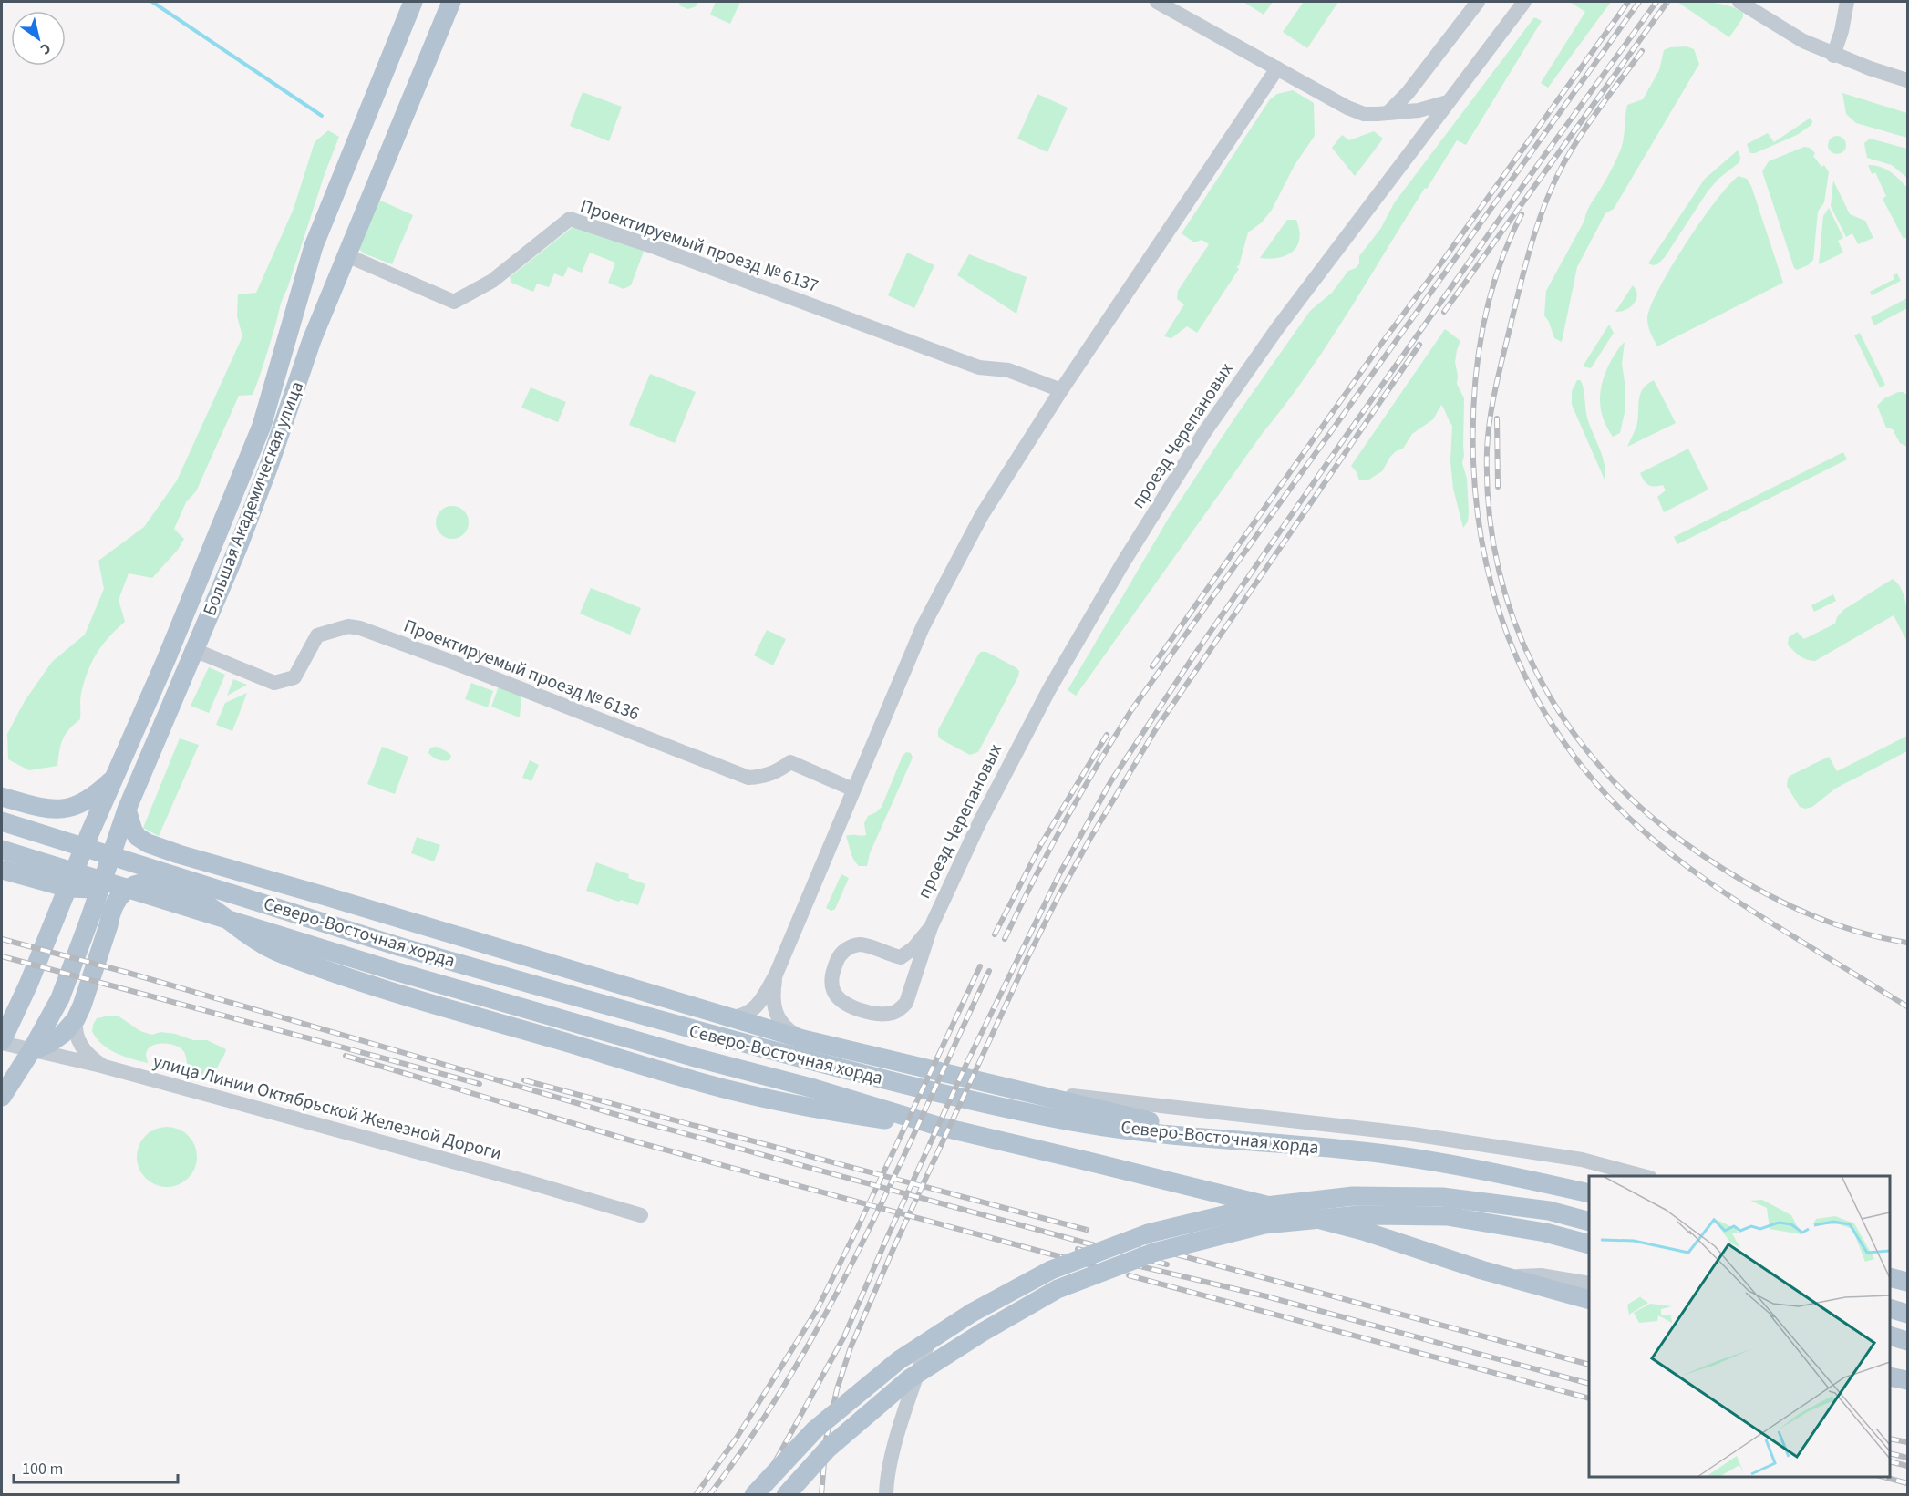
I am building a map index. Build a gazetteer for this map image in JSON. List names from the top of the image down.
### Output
{
  "streets": {
    "main road": ["Большая Академическая улица", "Северо-Восточная хорда"],
    "street": [
      "Проектируемый проезд № 6137",
      "проезд Черепановых",
      "Проектируемый проезд № 6136",
      "улица Линии Октябрьской Железной Дороги"
    ]
  },
  "crossings": [
    ["Проектируемый проезд № 6137", "Большая Академическая улица"],
    ["Большая Академическая улица", "Проектируемый проезд № 6136"],
    ["Большая Академическая улица", "улица Линии Октябрьской Железной Дороги"]
  ],
  "scale_bar": "100 m",
  "north": "bottom right"
}
